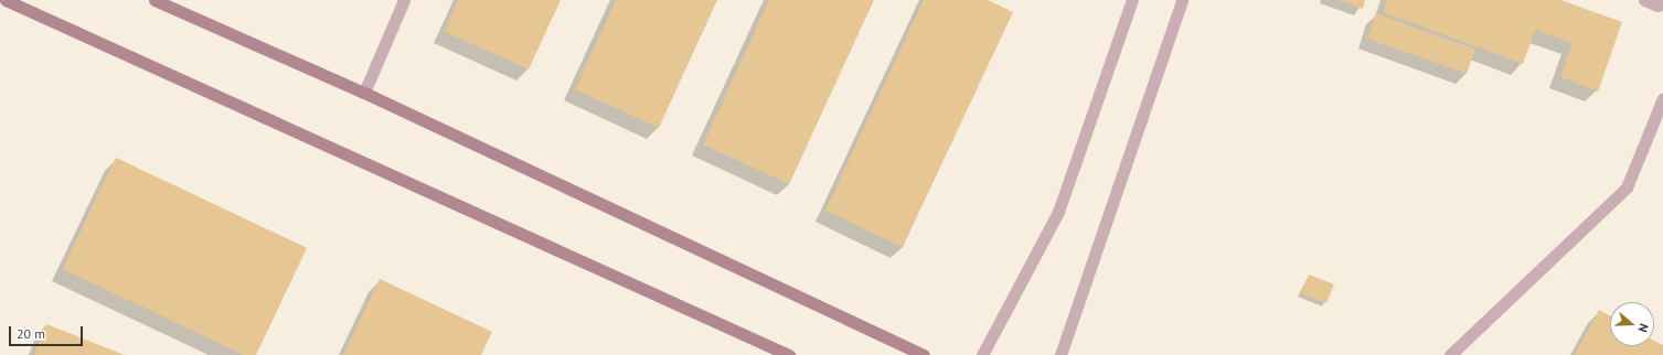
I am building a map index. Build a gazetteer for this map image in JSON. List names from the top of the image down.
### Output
{
  "scale_bar": "20 m",
  "north": "right"
}
